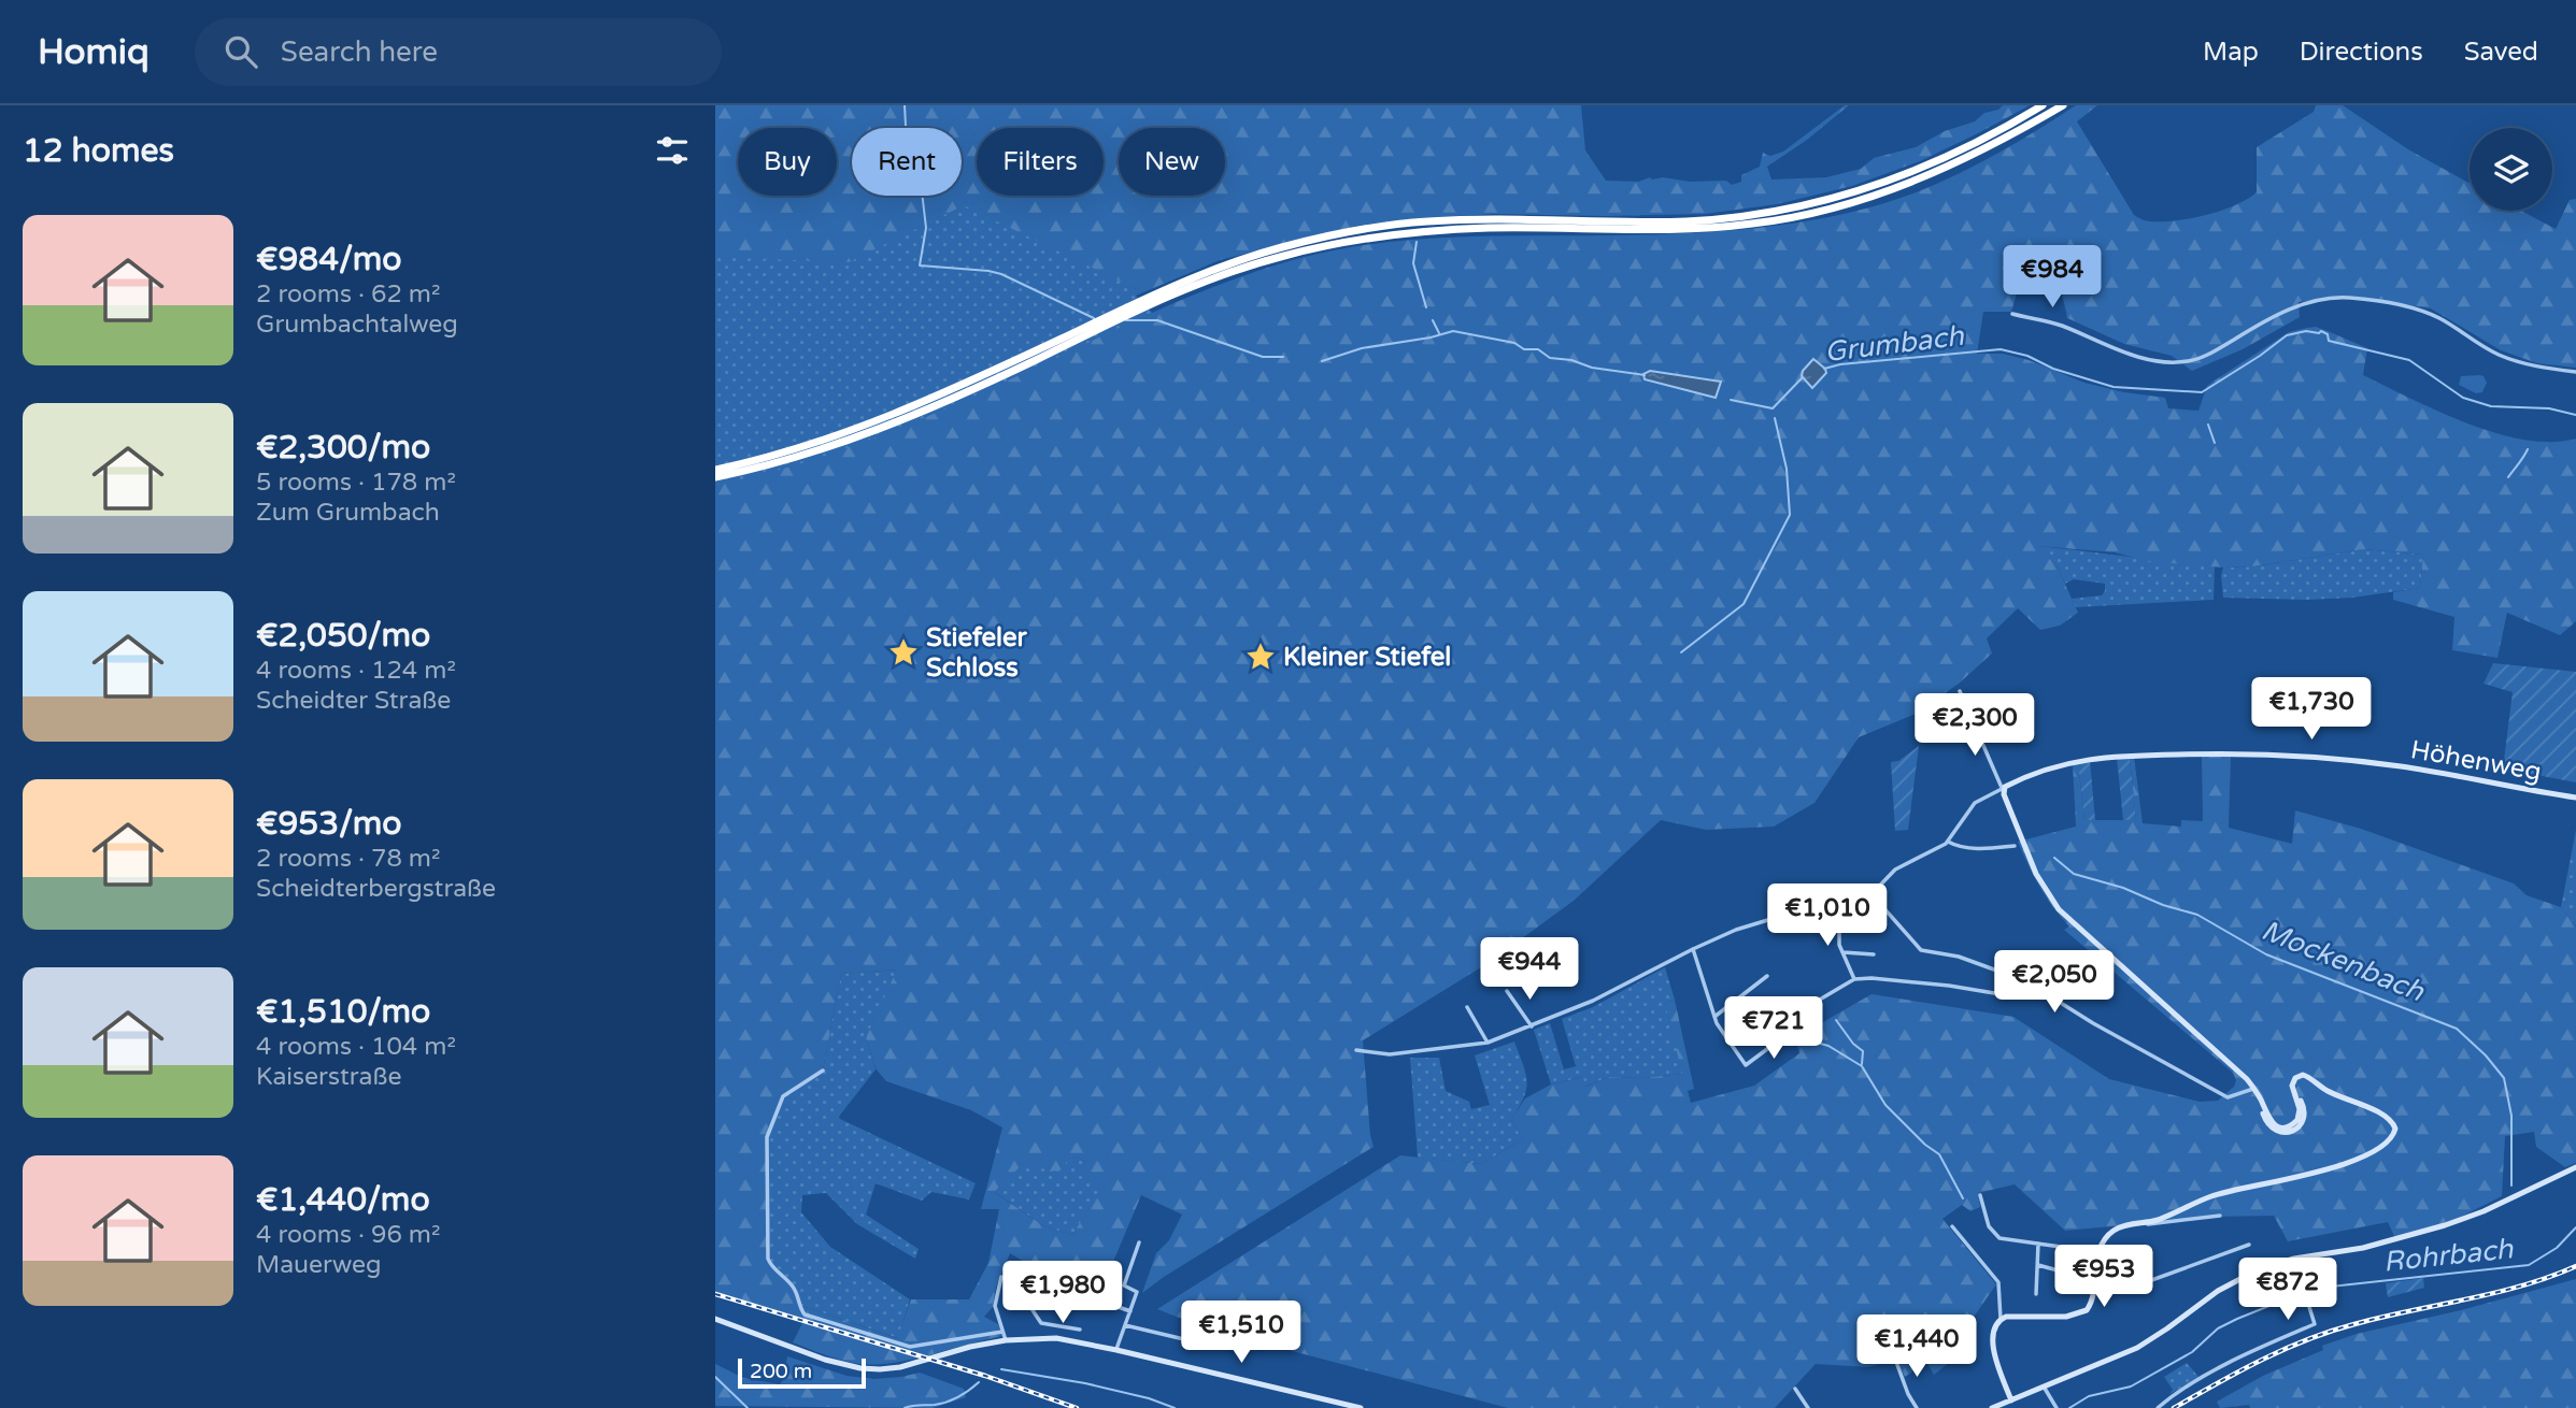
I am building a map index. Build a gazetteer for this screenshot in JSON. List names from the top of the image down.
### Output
{
  "streets": {
    "street": ["Höhenweg"]
  },
  "water": ["Grumbach", "Mockenbach", "Rohrbach"],
  "places": {
    "place": ["Stiefeler Schloss", "Kleiner Stiefel"]
  },
  "scale_bar": "200 m",
  "page": {
    "header": "Homiq",
    "search": "Search here",
    "nav": ["Map", "Directions", "Saved"],
    "heading": "12 homes",
    "chip": [
      "Buy",
      "Rent",
      "Filters",
      "New"
    ],
    "list": [
      {
        "name": "€984/mo",
        "note": "2 rooms · 62 m² · Grumbachtalweg"
      },
      {
        "name": "€2,300/mo",
        "note": "5 rooms · 178 m² · Zum Grumbach"
      },
      {
        "name": "€2,050/mo",
        "note": "4 rooms · 124 m² · Scheidter Straße"
      },
      {
        "name": "€953/mo",
        "note": "2 rooms · 78 m² · Scheidterbergstraße"
      },
      {
        "name": "€1,510/mo",
        "note": "4 rooms · 104 m² · Kaiserstraße"
      },
      {
        "name": "€1,440/mo",
        "note": "4 rooms · 96 m² · Mauerweg"
      }
    ],
    "price": [
      "€984",
      "€1,730",
      "€2,300",
      "€1,010",
      "€944",
      "€2,050",
      "€721",
      "€953",
      "€872",
      "€1,980",
      "€1,510",
      "€1,440"
    ],
    "scale": "200 m"
  }
}
